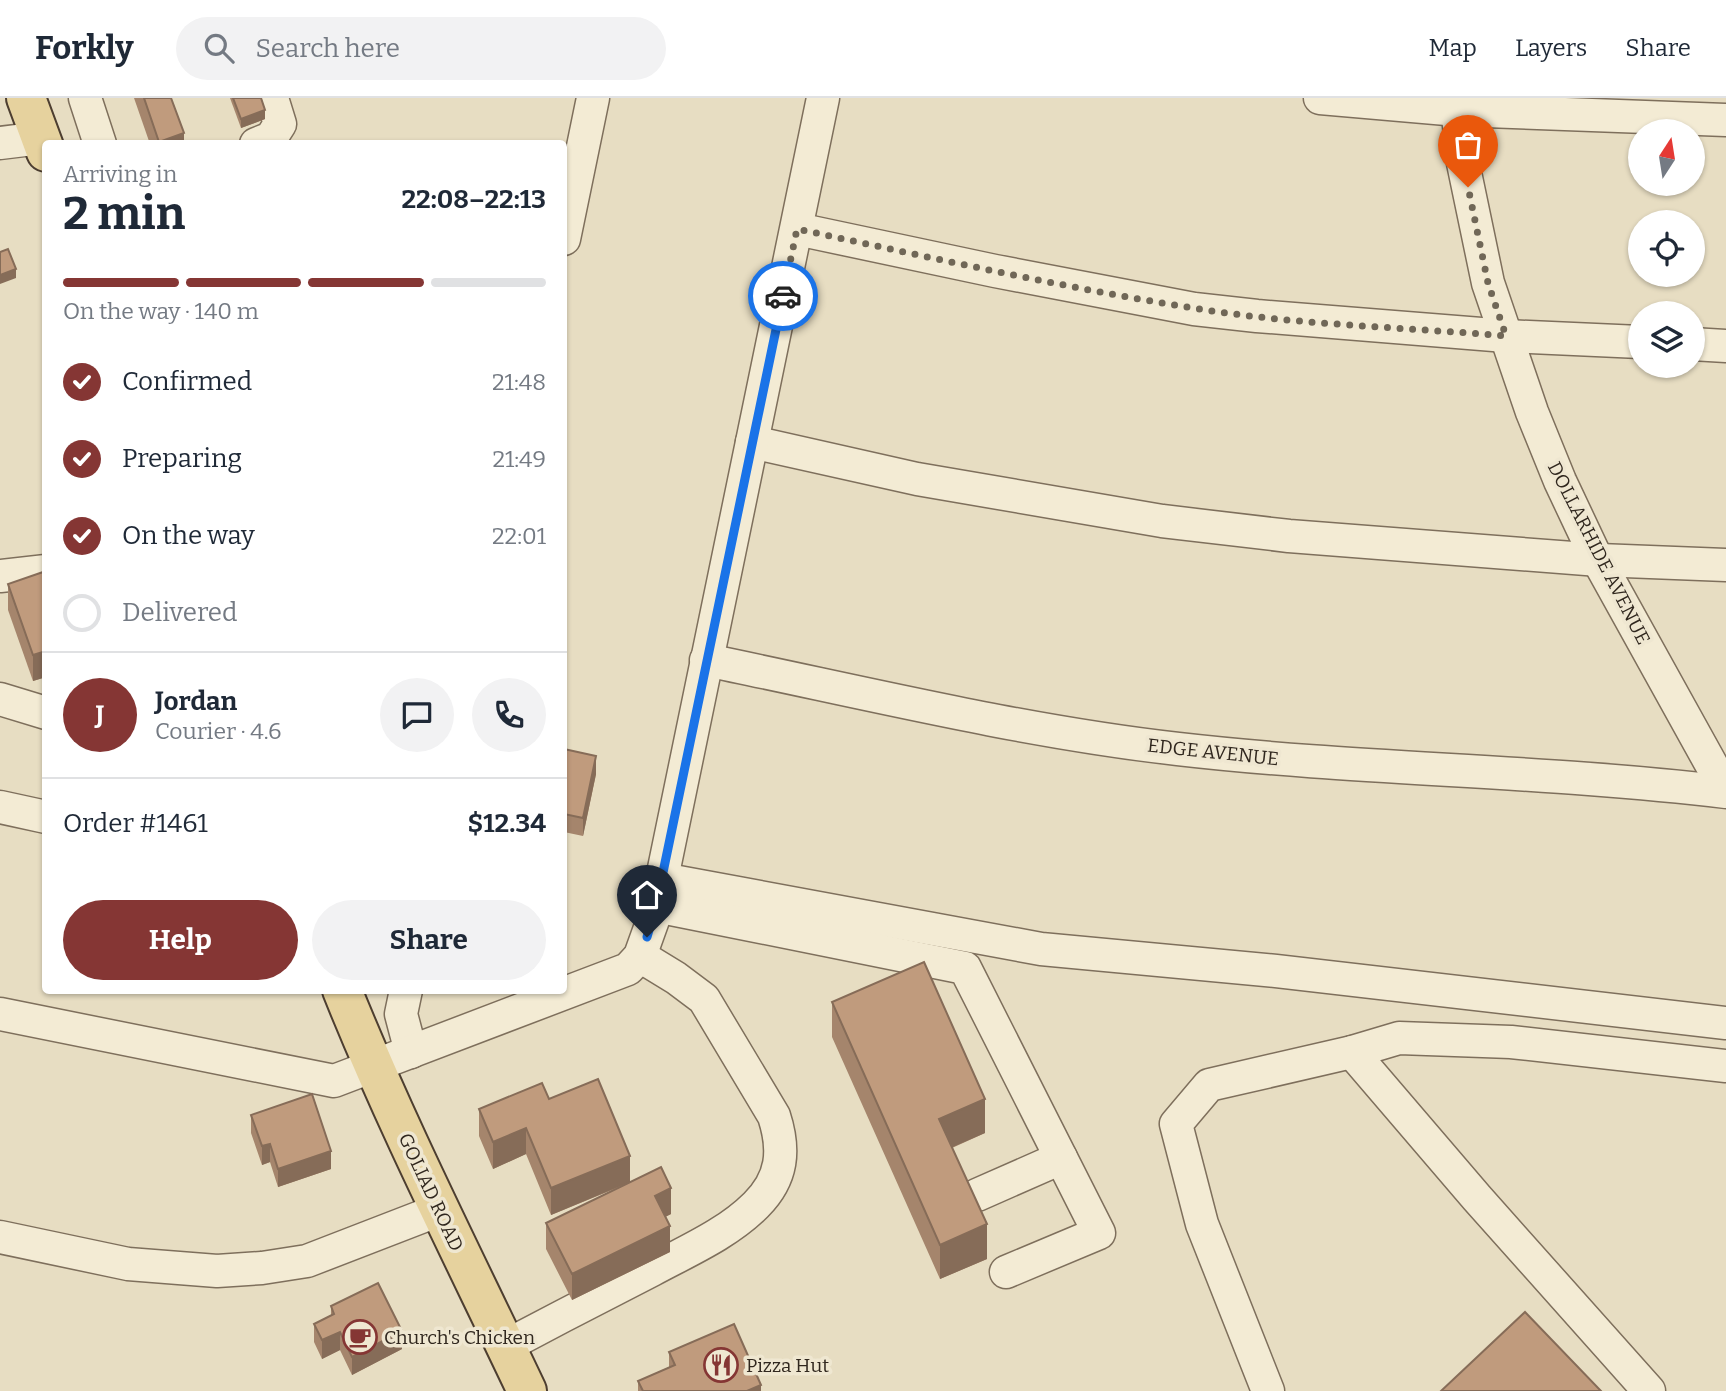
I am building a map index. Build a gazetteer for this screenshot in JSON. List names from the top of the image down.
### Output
{
  "streets": {
    "main road": ["GOLIAD ROAD"],
    "street": ["DOLLARHIDE AVENUE", "EDGE AVENUE"]
  },
  "crossings": [
    ["DOLLARHIDE AVENUE", "EDGE AVENUE"]
  ],
  "places": {
    "cafe": ["Church's Chicken"],
    "restaurant": ["Pizza Hut"]
  },
  "north": "top",
  "page": {
    "header": "Forkly",
    "search": "Search here",
    "nav": ["Map", "Layers", "Share"],
    "heading": ["2 min", "Arriving in", "22:08–22:13"],
    "panel": [
      "Jordan",
      "Courier · 4.6",
      "Order #1461",
      "$12.34"
    ],
    "bar": "On the way · 140 m",
    "list": [
      ["Confirmed", "21:48"],
      ["Preparing", "21:49"],
      ["On the way", "22:01"],
      "Delivered"
    ],
    "round": "J",
    "buttons": ["Help", "Share"]
  }
}
